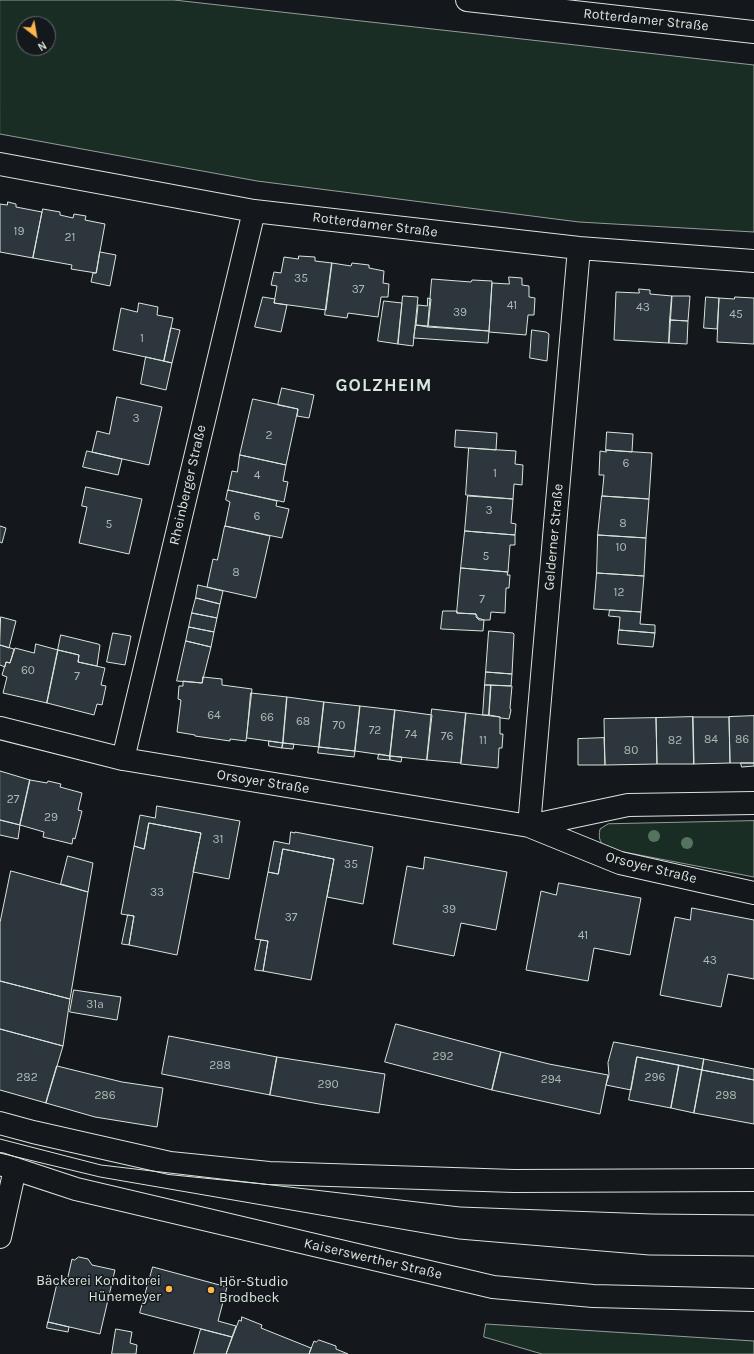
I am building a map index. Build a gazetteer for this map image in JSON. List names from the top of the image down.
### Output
{
  "streets": {
    "street": [
      "Rotterdamer Straße",
      "Rheinberger Straße",
      "Gelderner Straße",
      "Orsoyer Straße",
      "Kaiserswerther Straße"
    ]
  },
  "crossings": [
    ["Rotterdamer Straße", "Rheinberger Straße"],
    ["Rotterdamer Straße", "Gelderner Straße"],
    ["Rheinberger Straße", "Orsoyer Straße"],
    ["Gelderner Straße", "Orsoyer Straße"]
  ],
  "districts": ["GOLZHEIM"],
  "places": ["Bäckerei Konditorei Hünemeyer", "Hör-Studio Brodbeck"],
  "house_numbers": [
    "19",
    "21",
    "35",
    "37",
    "41",
    "43",
    "39",
    "45",
    "1",
    "3",
    "2",
    "6",
    "1",
    "4",
    "3",
    "6",
    "8",
    "5",
    "10",
    "5",
    "8",
    "12",
    "7",
    "60",
    "7",
    "64",
    "66",
    "68",
    "70",
    "72",
    "74",
    "76",
    "84",
    "86",
    "11",
    "82",
    "80",
    "27",
    "29",
    "31",
    "35",
    "33",
    "39",
    "37",
    "41",
    "43",
    "31a",
    "292",
    "288",
    "282",
    "296",
    "294",
    "290",
    "286",
    "298"
  ],
  "north": "bottom right"
}
